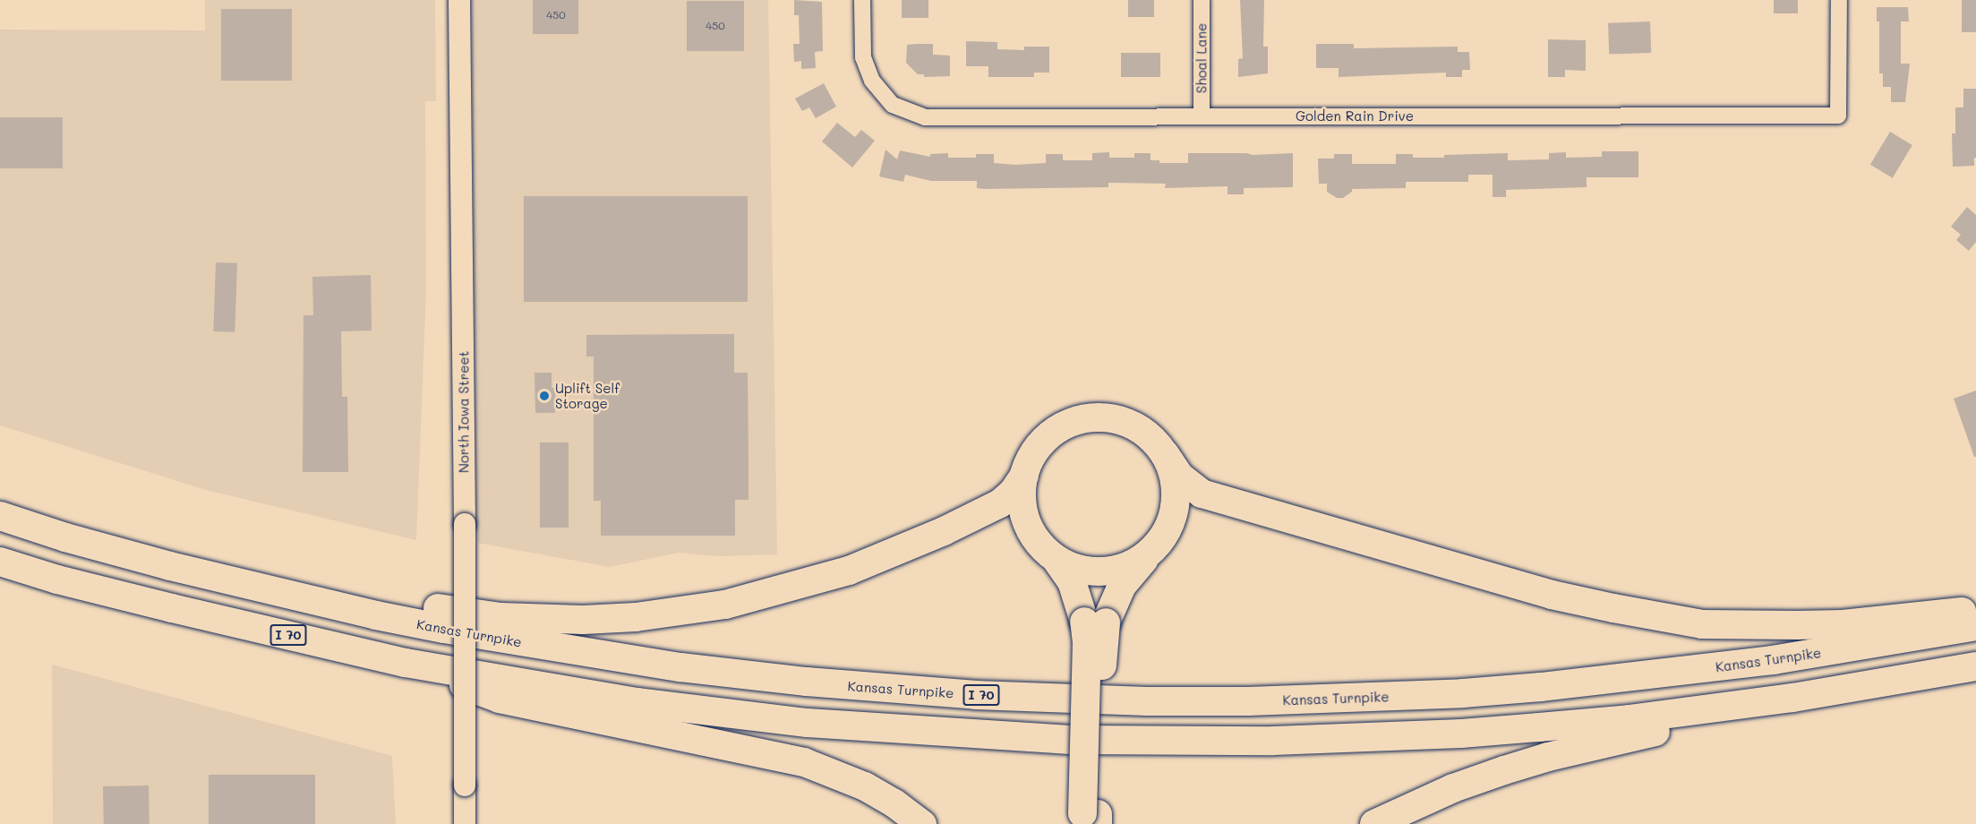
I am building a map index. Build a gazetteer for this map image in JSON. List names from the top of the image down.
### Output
{
  "streets": {
    "highway": ["Kansas Turnpike", "I 70"],
    "main road": ["North Iowa Street"],
    "street": ["Shoal Lane", "Golden Rain Drive"]
  },
  "crossings": [
    ["Shoal Lane", "Golden Rain Drive"]
  ],
  "places": ["Uplift Self Storage"],
  "house_numbers": ["450", "450"]
}
